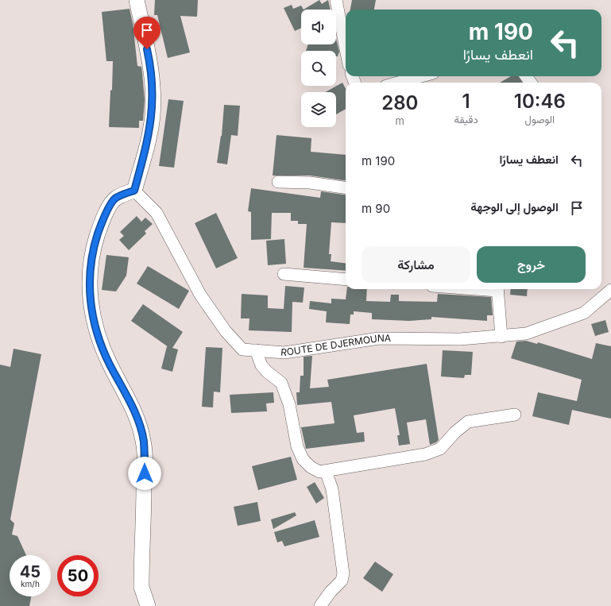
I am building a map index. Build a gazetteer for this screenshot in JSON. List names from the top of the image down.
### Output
{
  "streets": {
    "street": ["ROUTE DE DJERMOUNA"]
  },
  "page": {
    "turn": ["190 m", "انعطف يسارًا"],
    "eta": [
      "10:46",
      "الوصول",
      "1",
      "دقيقة",
      "280",
      "m"
    ],
    "list": [
      {
        "name": "انعطف يسارًا",
        "value": "190 m"
      },
      {
        "name": "الوصول إلى الوجهة",
        "value": "90 m"
      }
    ],
    "buttons": ["خروج", "مشاركة"],
    "speed": "45 km/h",
    "limit": "50"
  }
}
